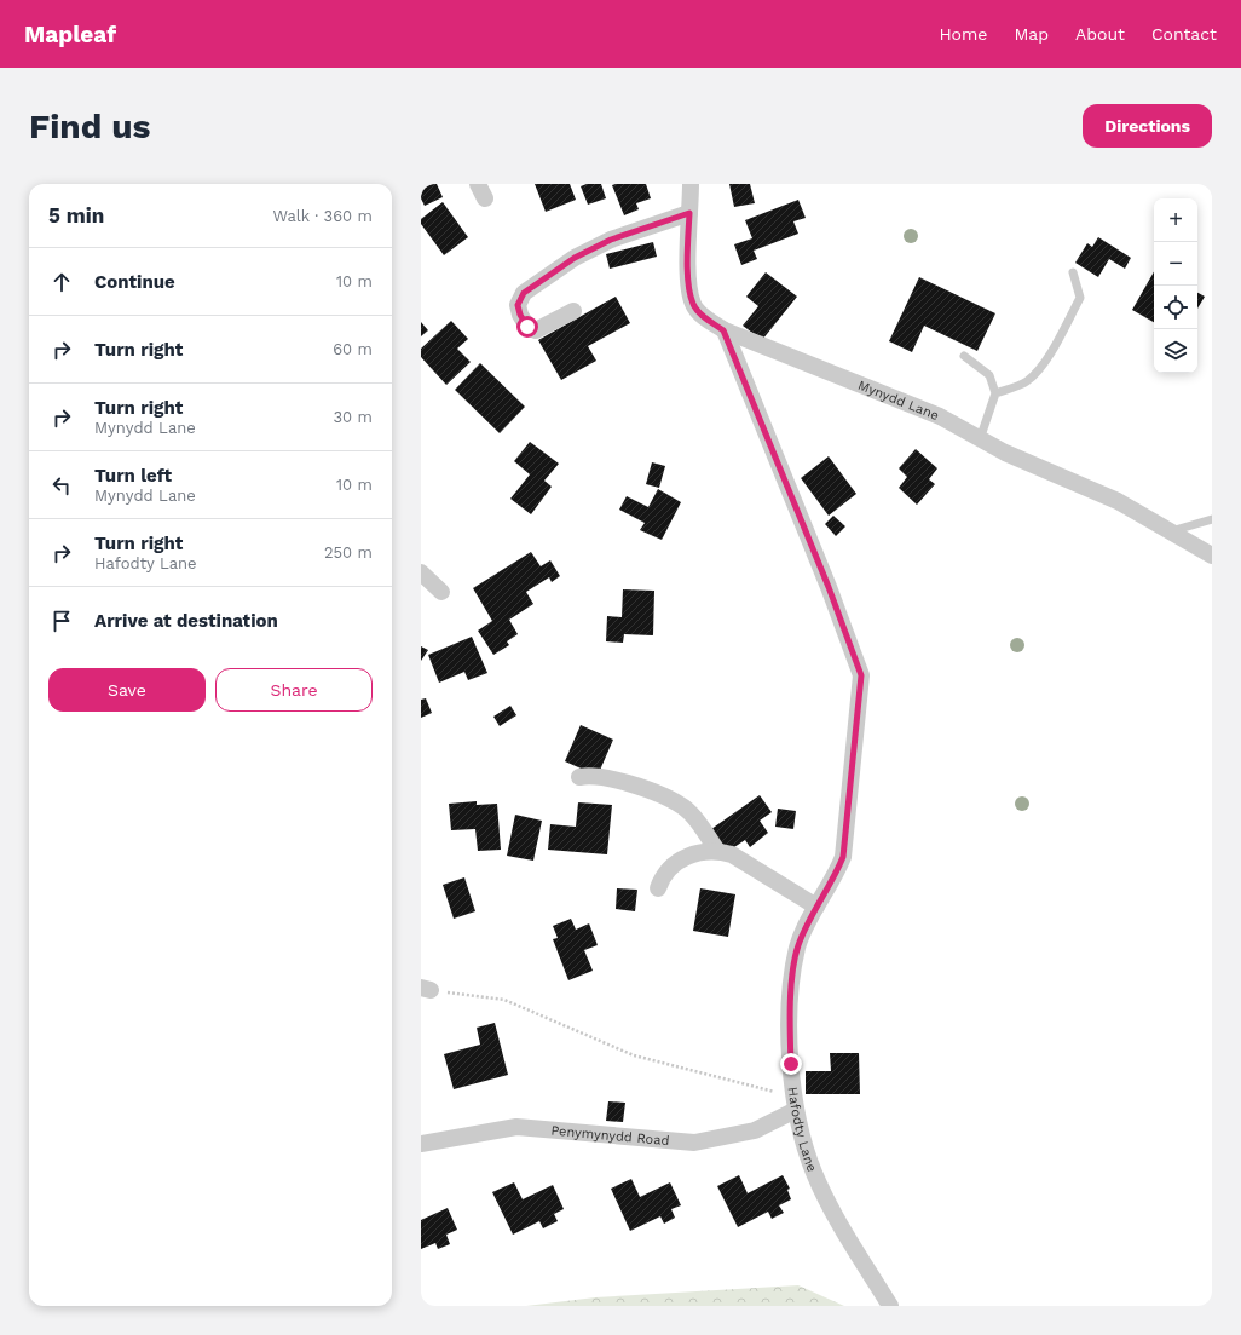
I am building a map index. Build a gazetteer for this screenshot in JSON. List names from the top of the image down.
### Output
{
  "streets": {
    "street": ["Mynydd Lane", "Hafodty Lane", "Penymynydd Road"]
  },
  "crossings": [
    ["Mynydd Lane", "Hafodty Lane"],
    ["Hafodty Lane", "Penymynydd Road"]
  ],
  "page": {
    "header": "Mapleaf",
    "nav": [
      "Home",
      "Map",
      "About",
      "Contact"
    ],
    "buttons": [
      "Directions",
      ["Save", "Share"]
    ],
    "title": "Find us",
    "heading": ["5 min", "Walk · 360 m"],
    "map_buttons": ["+", "−"],
    "list": [
      ["Continue", "10 m"],
      ["Turn right", "60 m"],
      ["Turn right", "Mynydd Lane", "30 m"],
      ["Turn left", "Mynydd Lane", "10 m"],
      ["Turn right", "Hafodty Lane", "250 m"],
      "Arrive at destination"
    ]
  }
}
